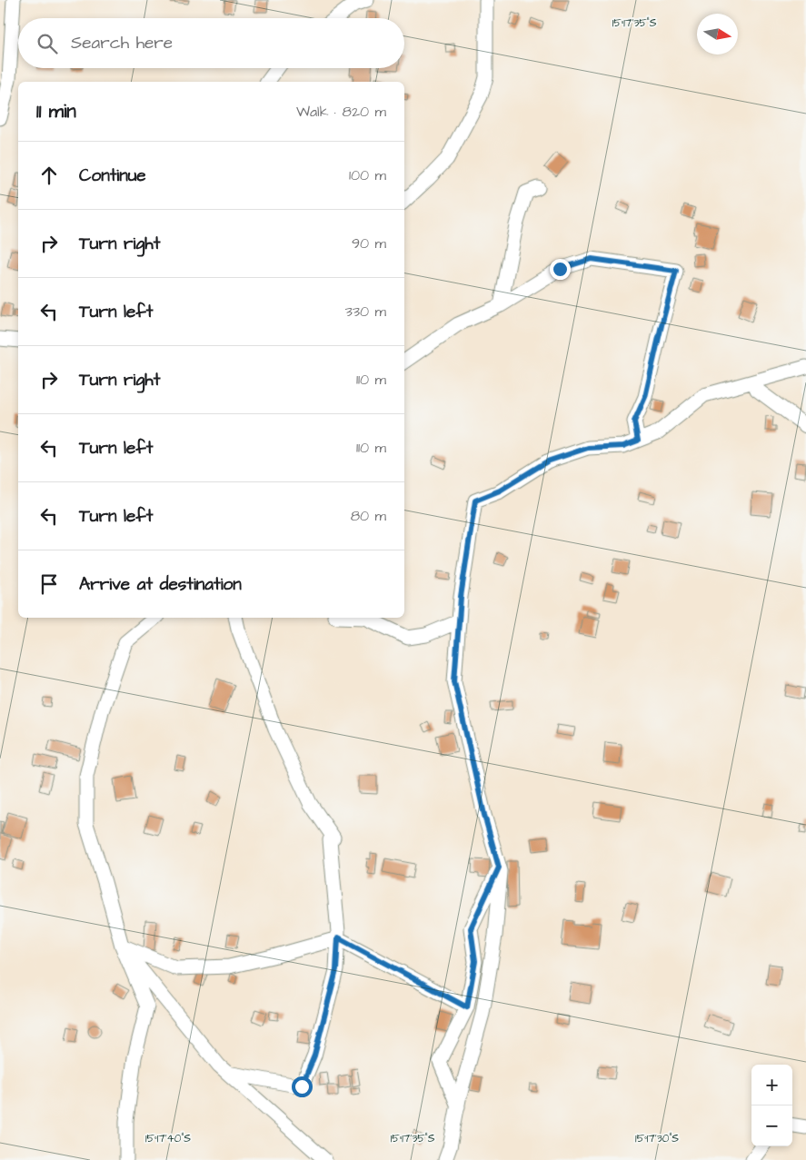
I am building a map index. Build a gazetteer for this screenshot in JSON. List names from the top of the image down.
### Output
{
  "north": "right",
  "page": {
    "search": "Search here",
    "heading": ["11 min", "Walk · 820 m"],
    "list": [
      ["Continue", "100 m"],
      ["Turn right", "90 m"],
      ["Turn left", "330 m"],
      ["Turn right", "110 m"],
      ["Turn left", "110 m"],
      ["Turn left", "80 m"],
      "Arrive at destination"
    ],
    "map_buttons": ["+", "−"]
  },
  "coordinates": ["15°17'35\"S", "15°17'40\"S", "15°17'30\"S"]
}
